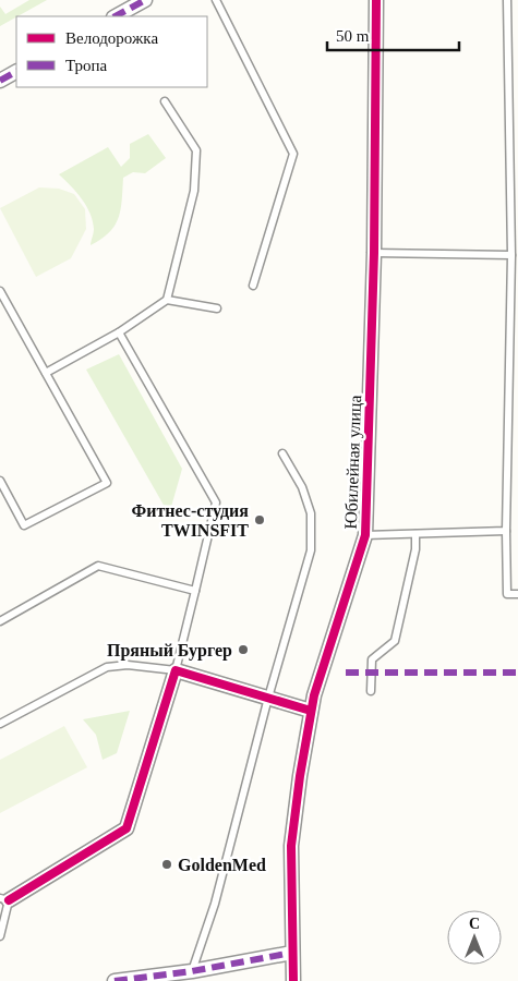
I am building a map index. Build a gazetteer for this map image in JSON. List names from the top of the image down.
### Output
{
  "streets": {
    "street": ["Юбилейная улица"]
  },
  "places": ["Фитнес-студия TWINSFIT", "Пряный Бургер", "GoldenMed"],
  "legend": ["Велодорожка", "Тропа"],
  "scale_bar": "50 m",
  "north": "top"
}
